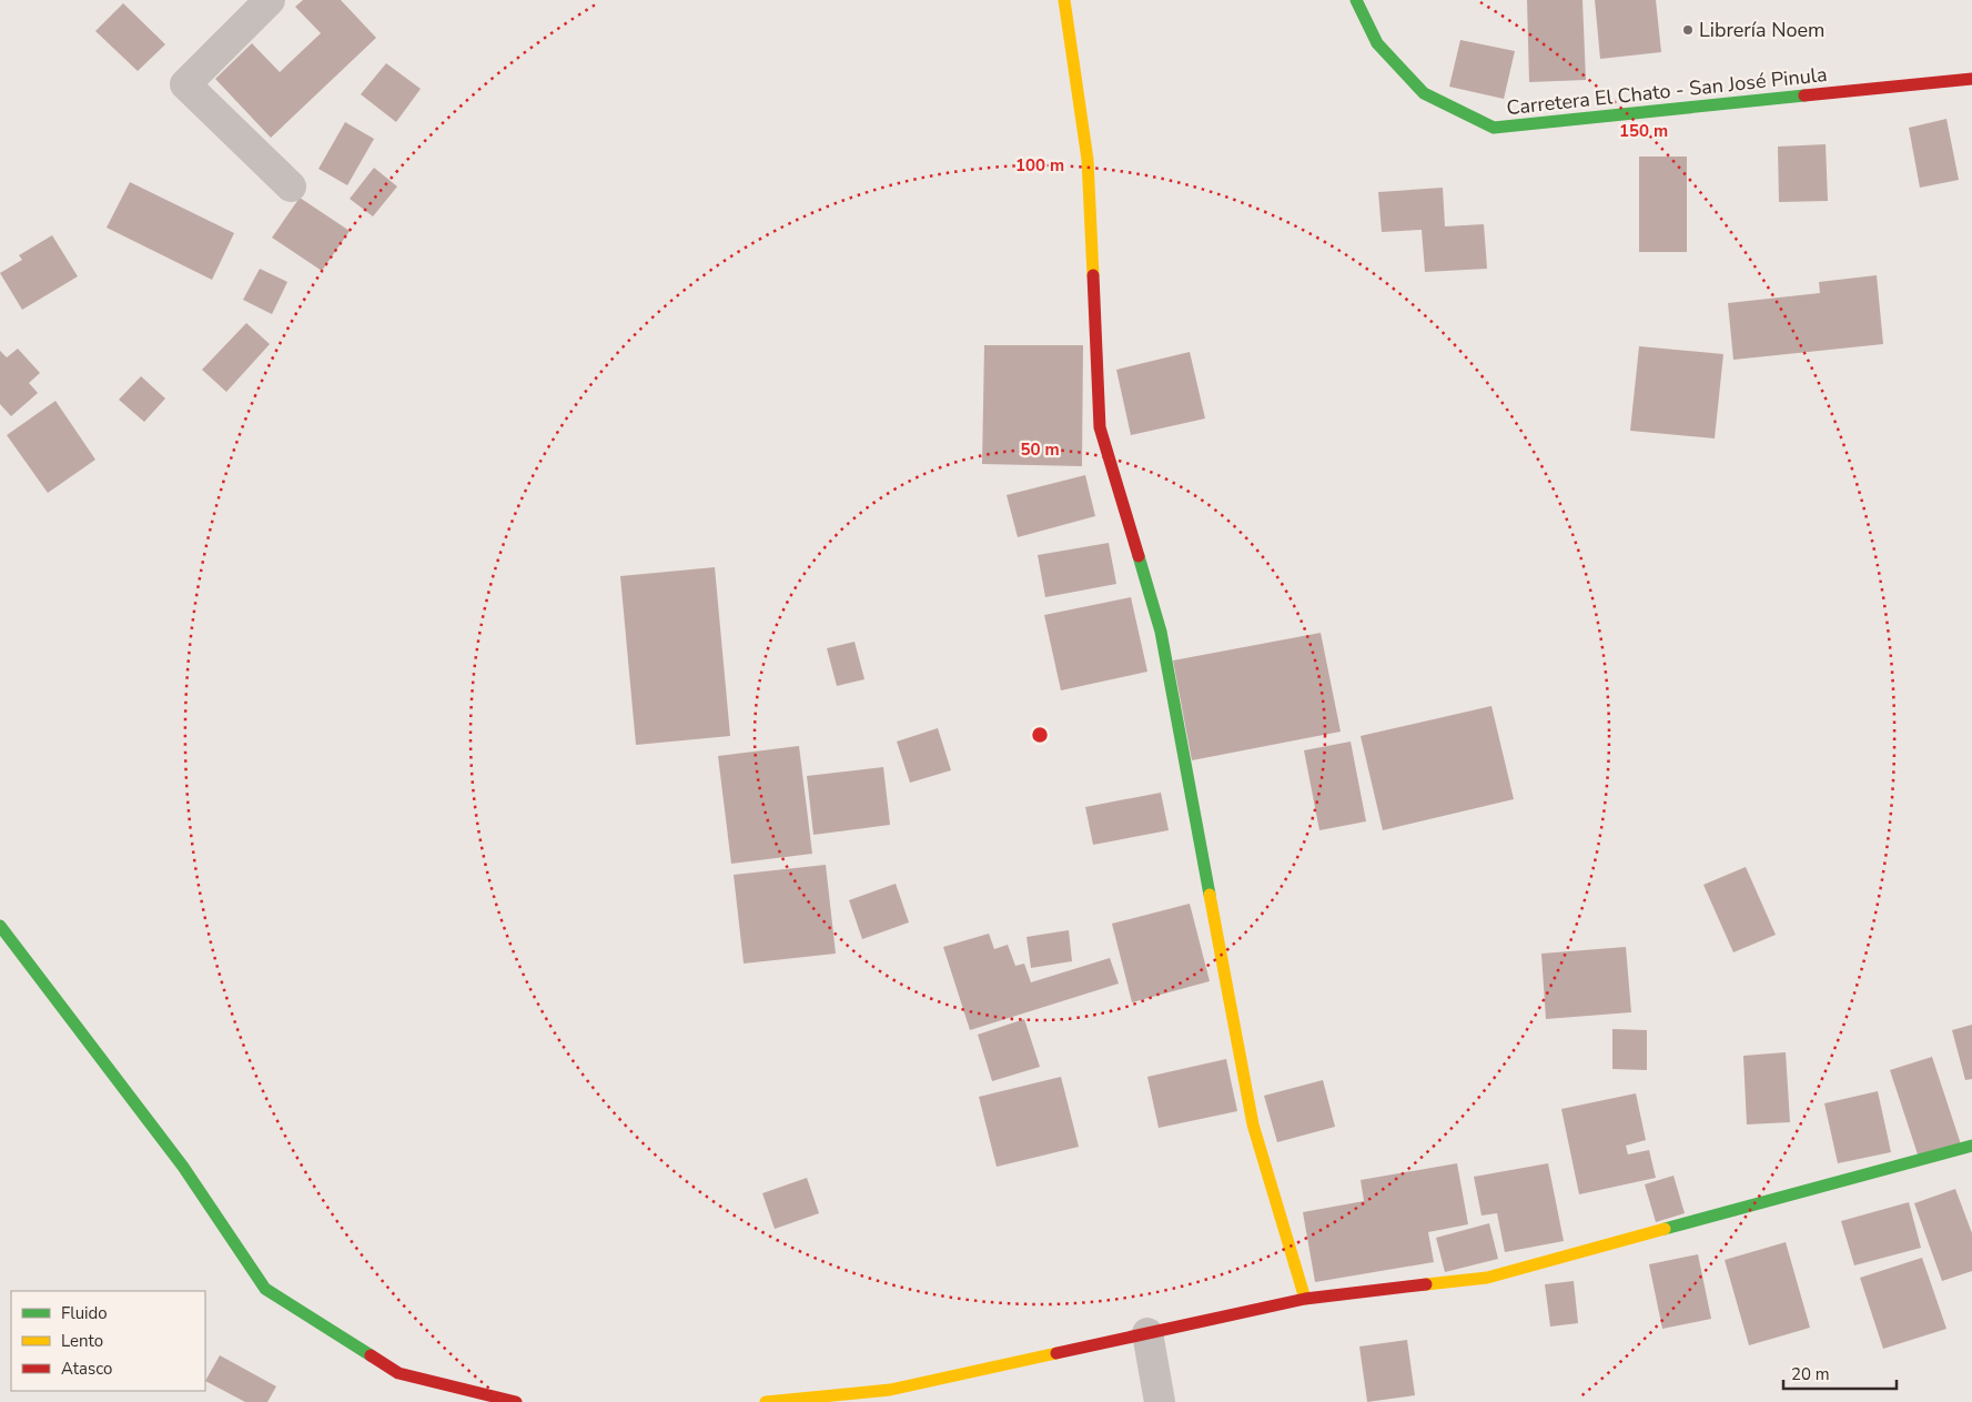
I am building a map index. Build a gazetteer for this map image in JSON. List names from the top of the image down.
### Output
{
  "streets": {
    "street": ["Carretera El Chato - San José Pinula"]
  },
  "places": ["Librería Noem"],
  "legend": ["Fluido", "Lento", "Atasco"],
  "scale_bar": "20 m",
  "rings": ["150 m", "100 m", "50 m"]
}
